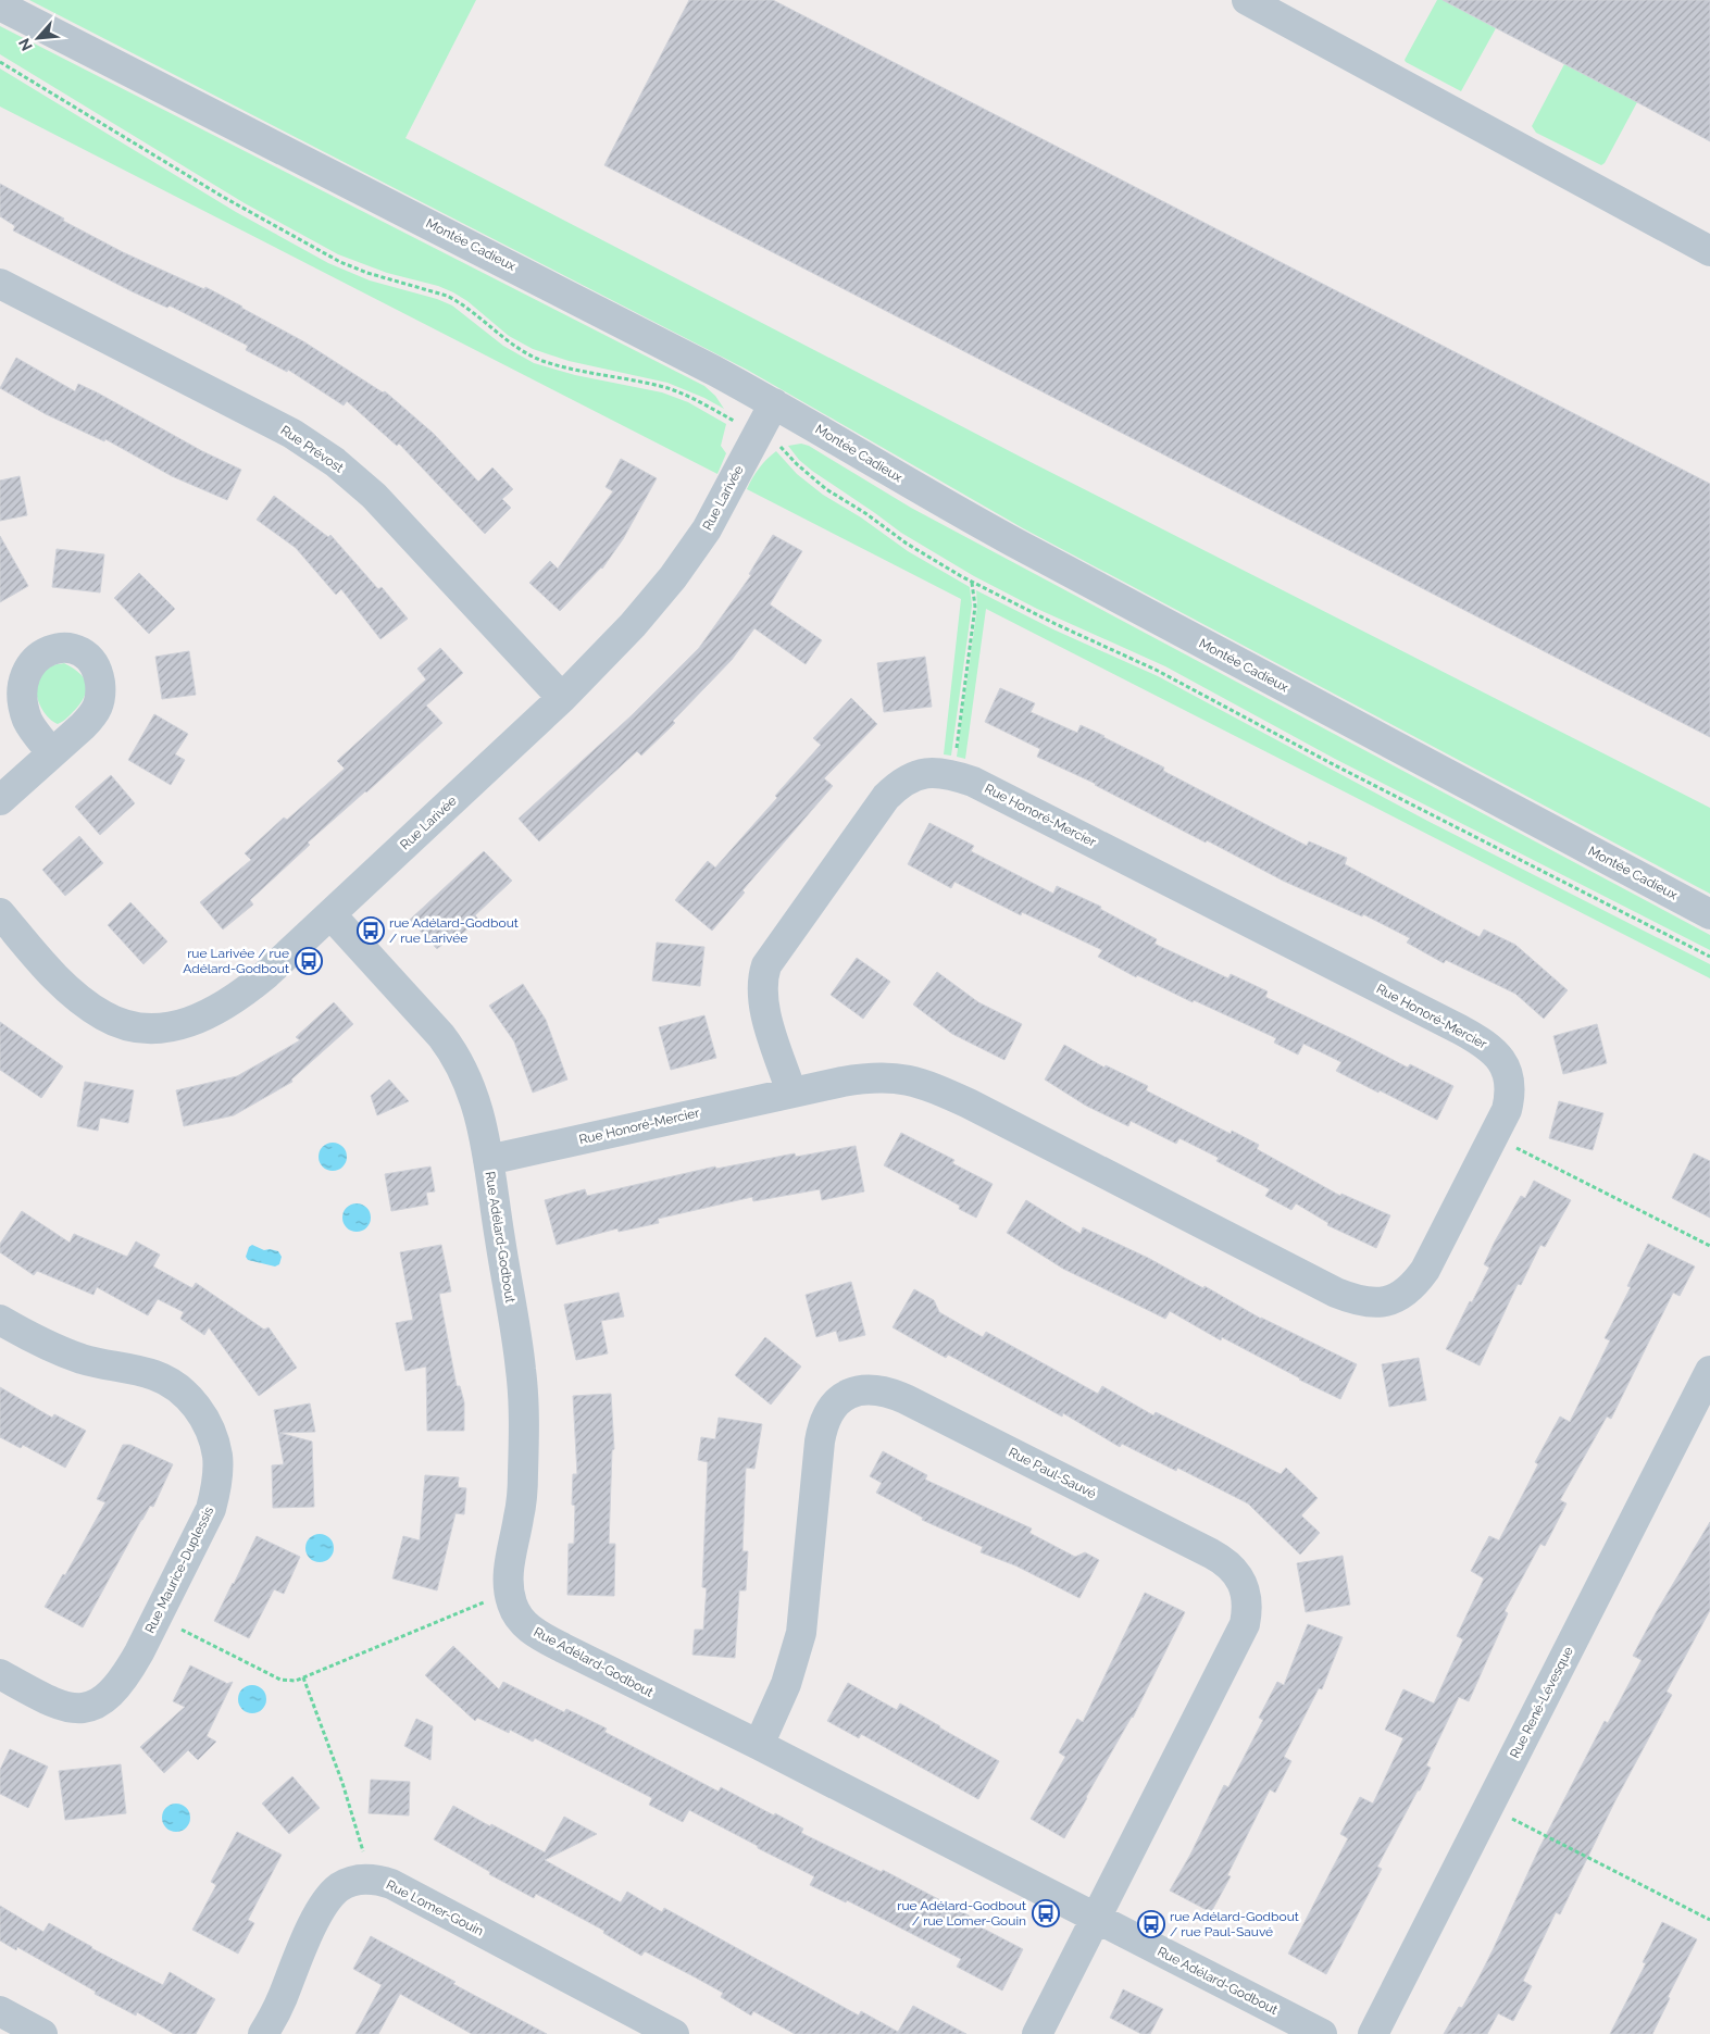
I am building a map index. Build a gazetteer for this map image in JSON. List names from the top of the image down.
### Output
{
  "streets": {
    "street": [
      "Montée Cadieux",
      "Rue Prévost",
      "Rue Larivée",
      "Rue Honoré-Mercier",
      "Rue Adélard-Godbout",
      "Rue Paul-Sauvé",
      "Rue Maurice-Duplessis",
      "Rue René-Lévesque",
      "Rue Lomer-Gouin"
    ]
  },
  "crossings": [
    ["Montée Cadieux", "Rue Larivée"],
    ["Rue Prévost", "Rue Larivée"],
    ["Rue Larivée", "Rue Adélard-Godbout"],
    ["Rue Honoré-Mercier", "Rue Adélard-Godbout"],
    ["Rue Adélard-Godbout", "Rue Paul-Sauvé"]
  ],
  "places": {
    "bus stop": [
      "rue Adélard-Godbout / rue Larivée",
      "rue Larivée / rue Adélard-Godbout",
      "rue Adélard-Godbout / rue Lomer-Gouin",
      "rue Adélard-Godbout / rue Paul-Sauvé"
    ]
  },
  "north": "bottom left"
}
